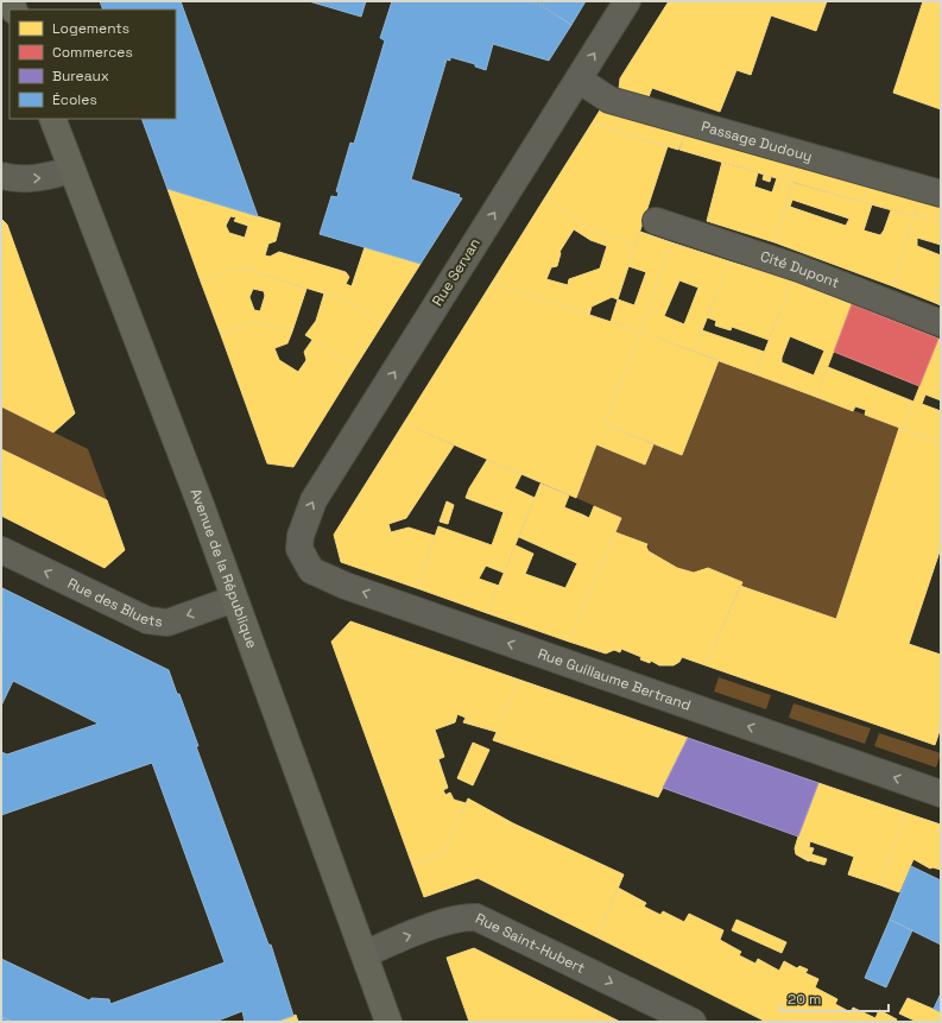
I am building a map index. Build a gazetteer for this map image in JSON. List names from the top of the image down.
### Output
{
  "streets": {
    "main road": ["Avenue de la République"],
    "street": [
      "Passage Dudouy",
      "Cité Dupont",
      "Rue Servan",
      "Rue des Bluets",
      "Rue Guillaume Bertrand",
      "Rue Saint-Hubert"
    ]
  },
  "crossings": [
    ["Passage Dudouy", "Rue Servan"],
    ["Rue Servan", "Rue Guillaume Bertrand"],
    ["Avenue de la République", "Rue des Bluets"],
    ["Avenue de la République", "Rue Saint-Hubert"]
  ],
  "one_way": [
    "Rue Servan",
    "Rue des Bluets",
    "Rue Guillaume Bertrand",
    "Rue Saint-Hubert"
  ],
  "legend": [
    "Logements",
    "Commerces",
    "Bureaux",
    "Écoles"
  ],
  "scale_bar": "20 m"
}
